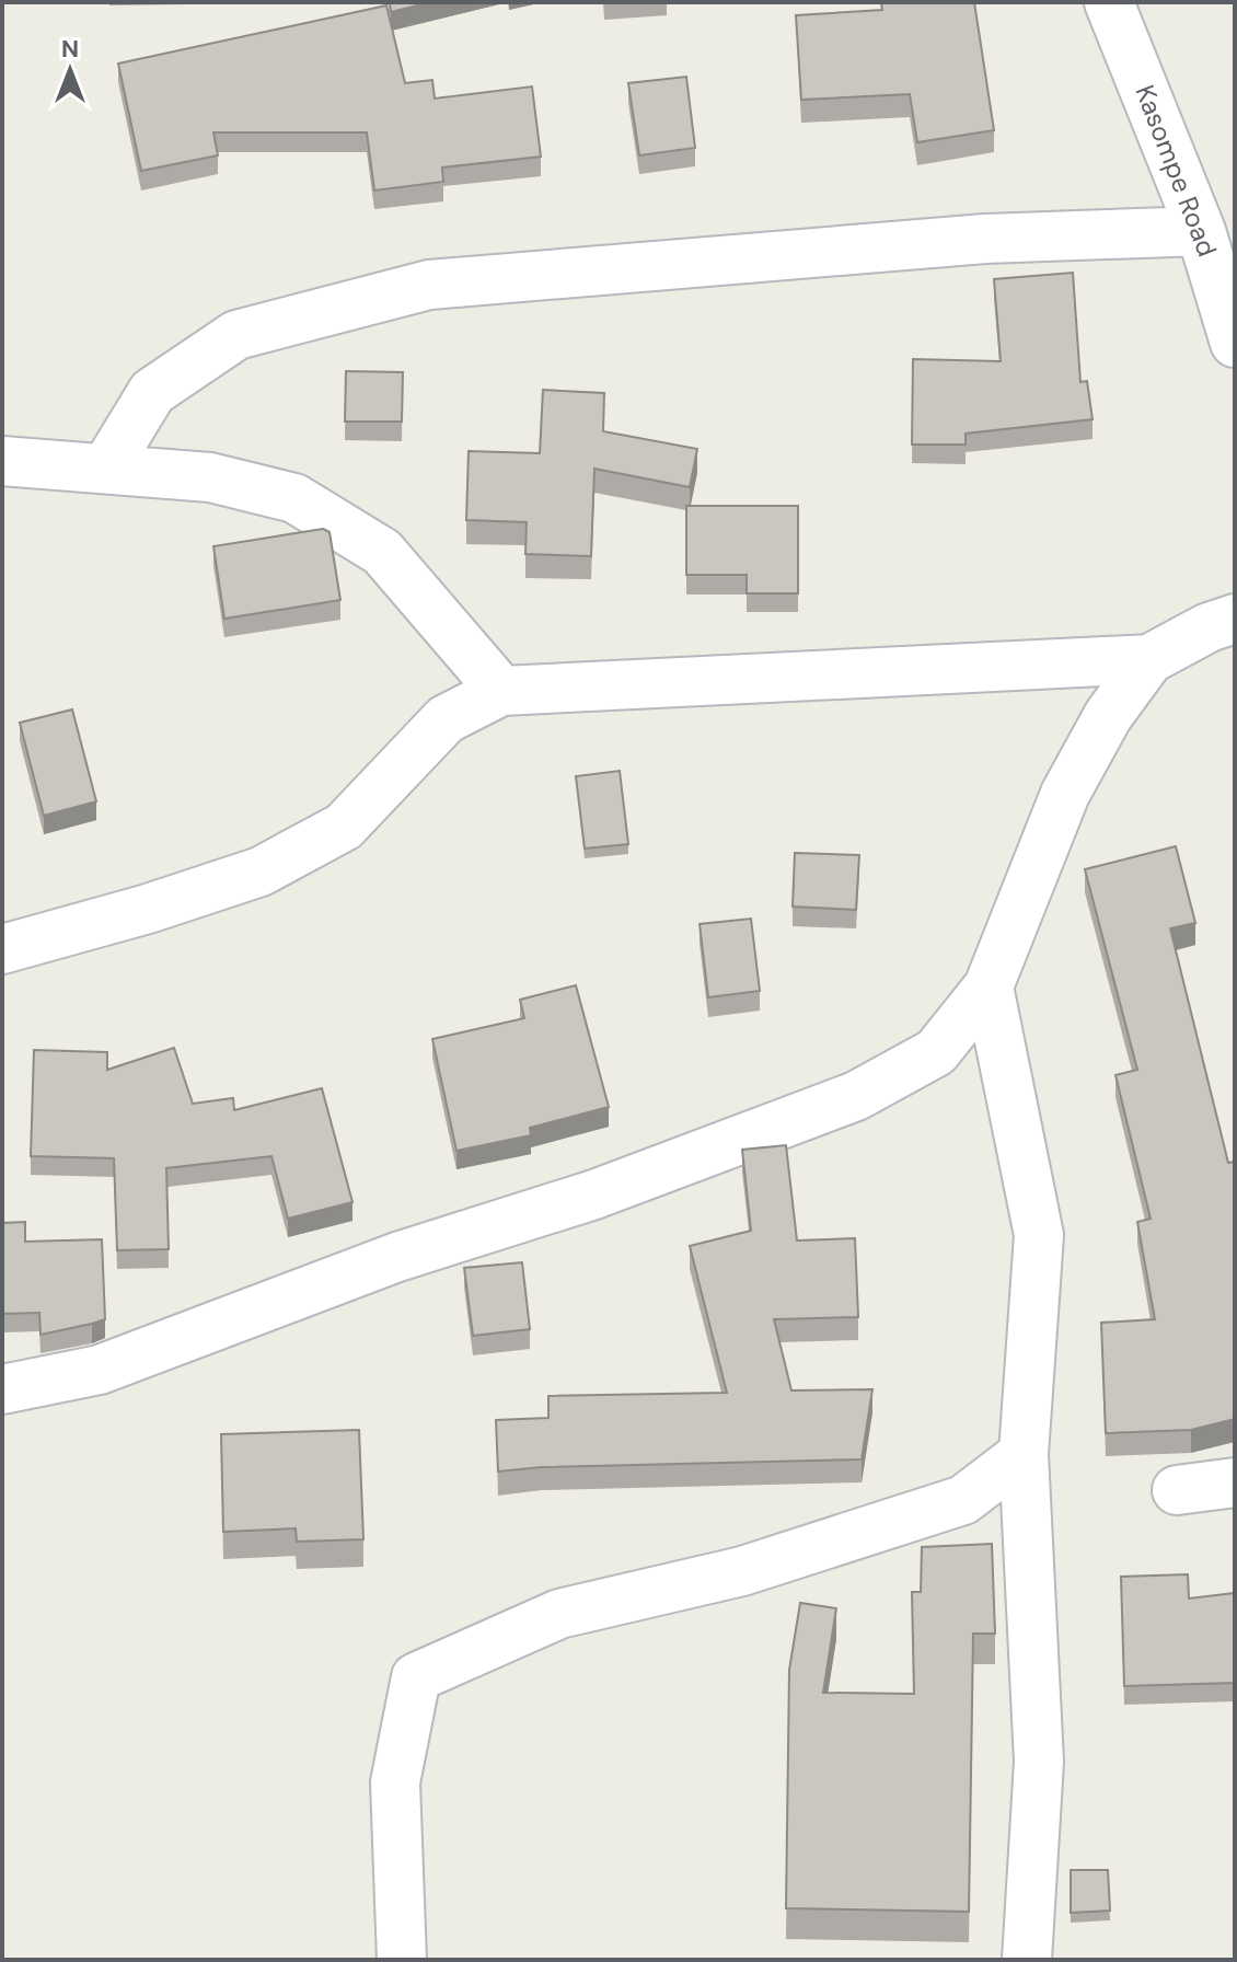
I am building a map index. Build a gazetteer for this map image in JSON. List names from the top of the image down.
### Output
{
  "streets": {
    "street": ["Kasompe Road"]
  },
  "north": "top"
}
